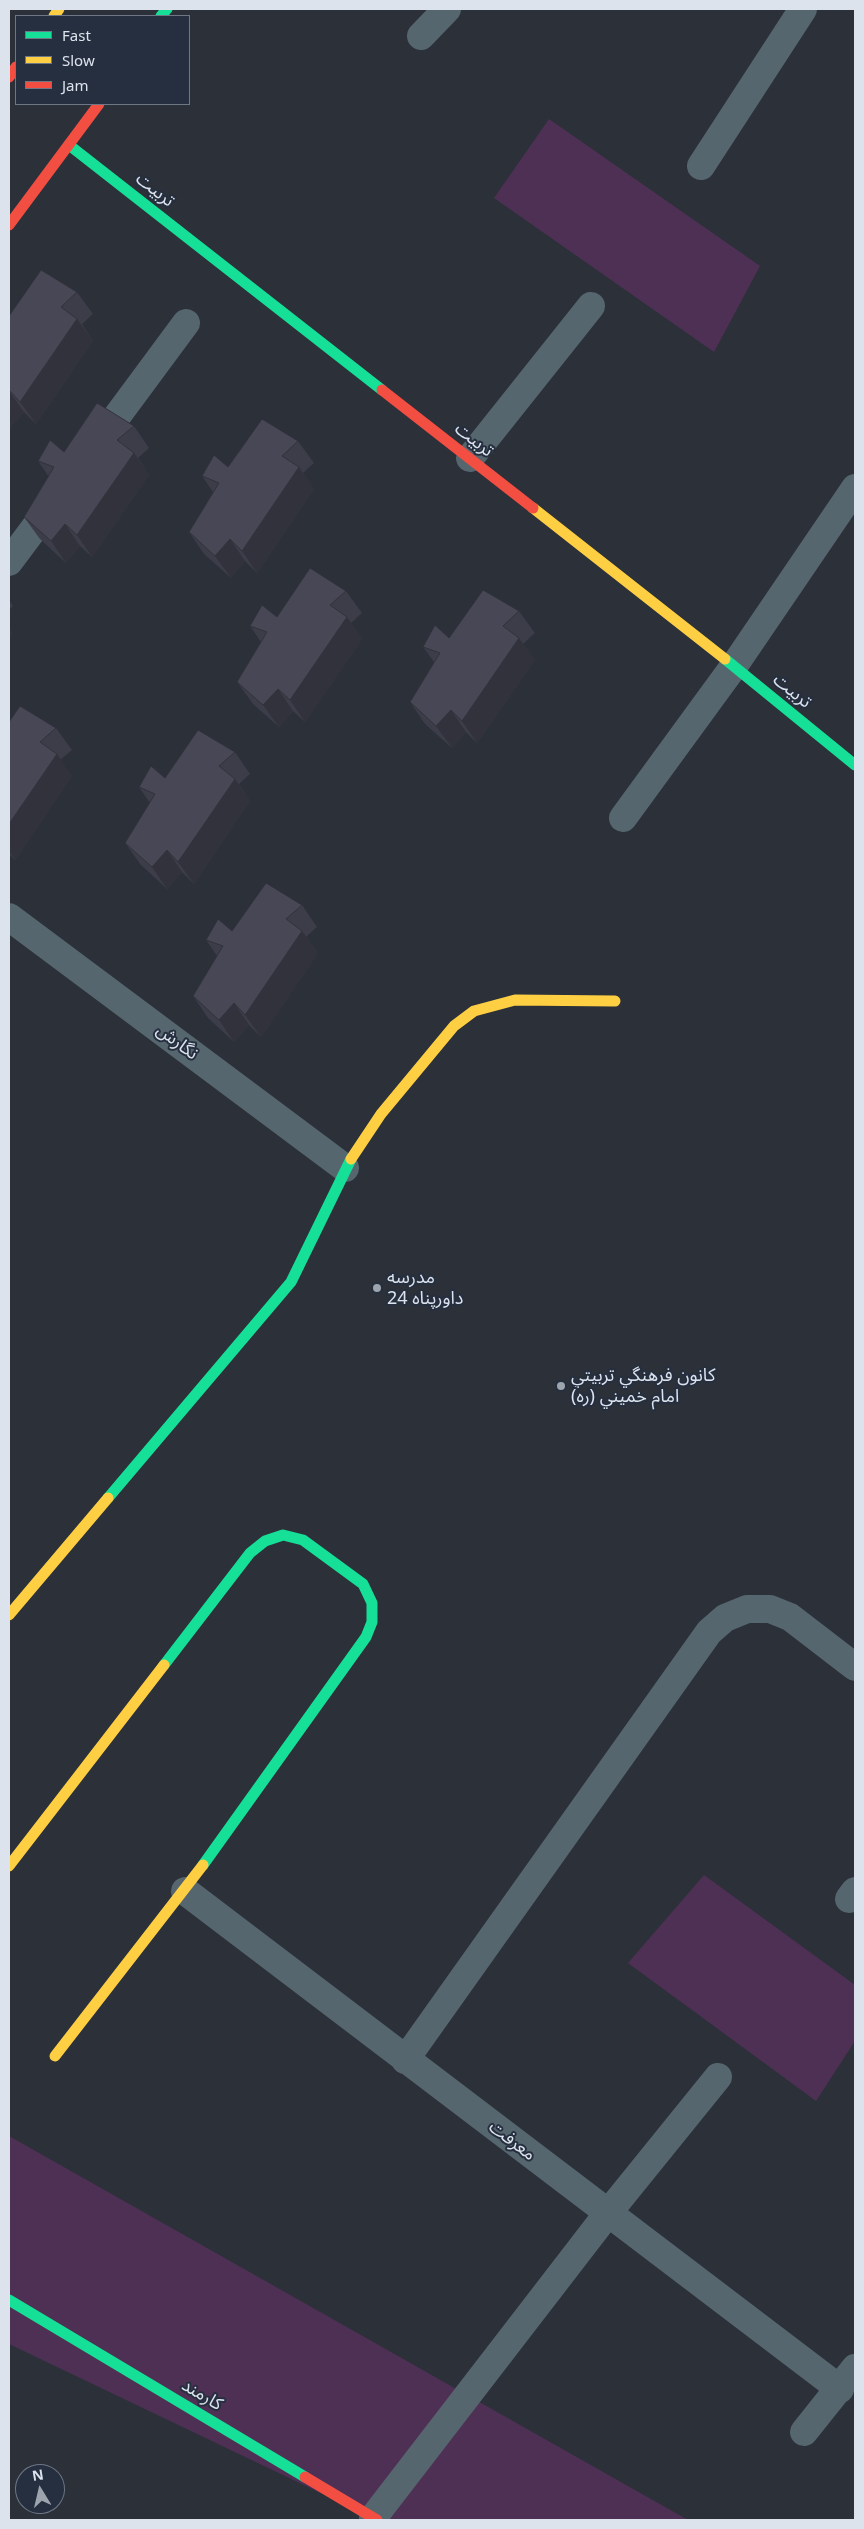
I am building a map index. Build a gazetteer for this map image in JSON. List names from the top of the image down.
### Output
{
  "streets": {
    "street": [
      "تربیت",
      "نگارش",
      "معرفت",
      "کارمند"
    ]
  },
  "places": ["مدرسه داورپناه 24", "كانون فرهنگي تربيتي امام خميني (ره)"],
  "legend": ["Fast", "Slow", "Jam"],
  "north": "top"
}
